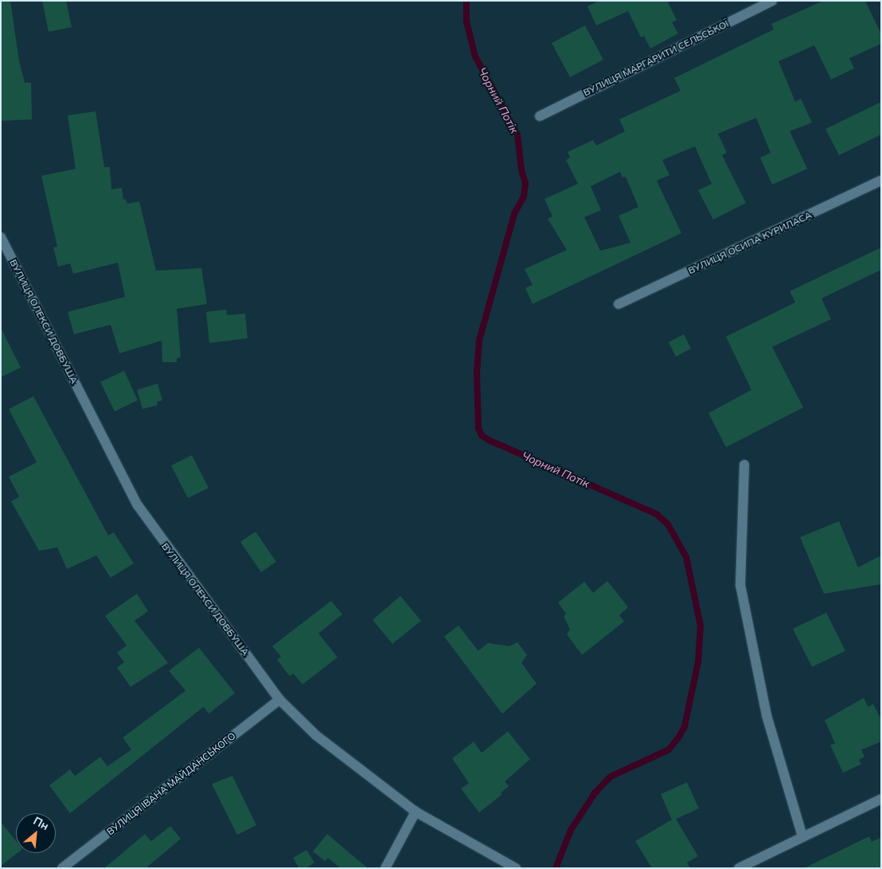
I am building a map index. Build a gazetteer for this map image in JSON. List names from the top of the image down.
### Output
{
  "streets": {
    "street": [
      "ВУЛИЦЯ МАРГАРИТИ СЕЛЬСЬКОЇ",
      "ВУЛИЦЯ ОСИПА КУРИЛАСА",
      "ВУЛИЦЯ ОЛЕКСИ ДОВБУША",
      "ВУЛИЦЯ ІВАНА МАЙДАНСЬКОГО"
    ]
  },
  "crossings": [
    ["ВУЛИЦЯ ОЛЕКСИ ДОВБУША", "ВУЛИЦЯ ІВАНА МАЙДАНСЬКОГО"]
  ],
  "water": ["Чорний Потік"],
  "north": "top right"
}
